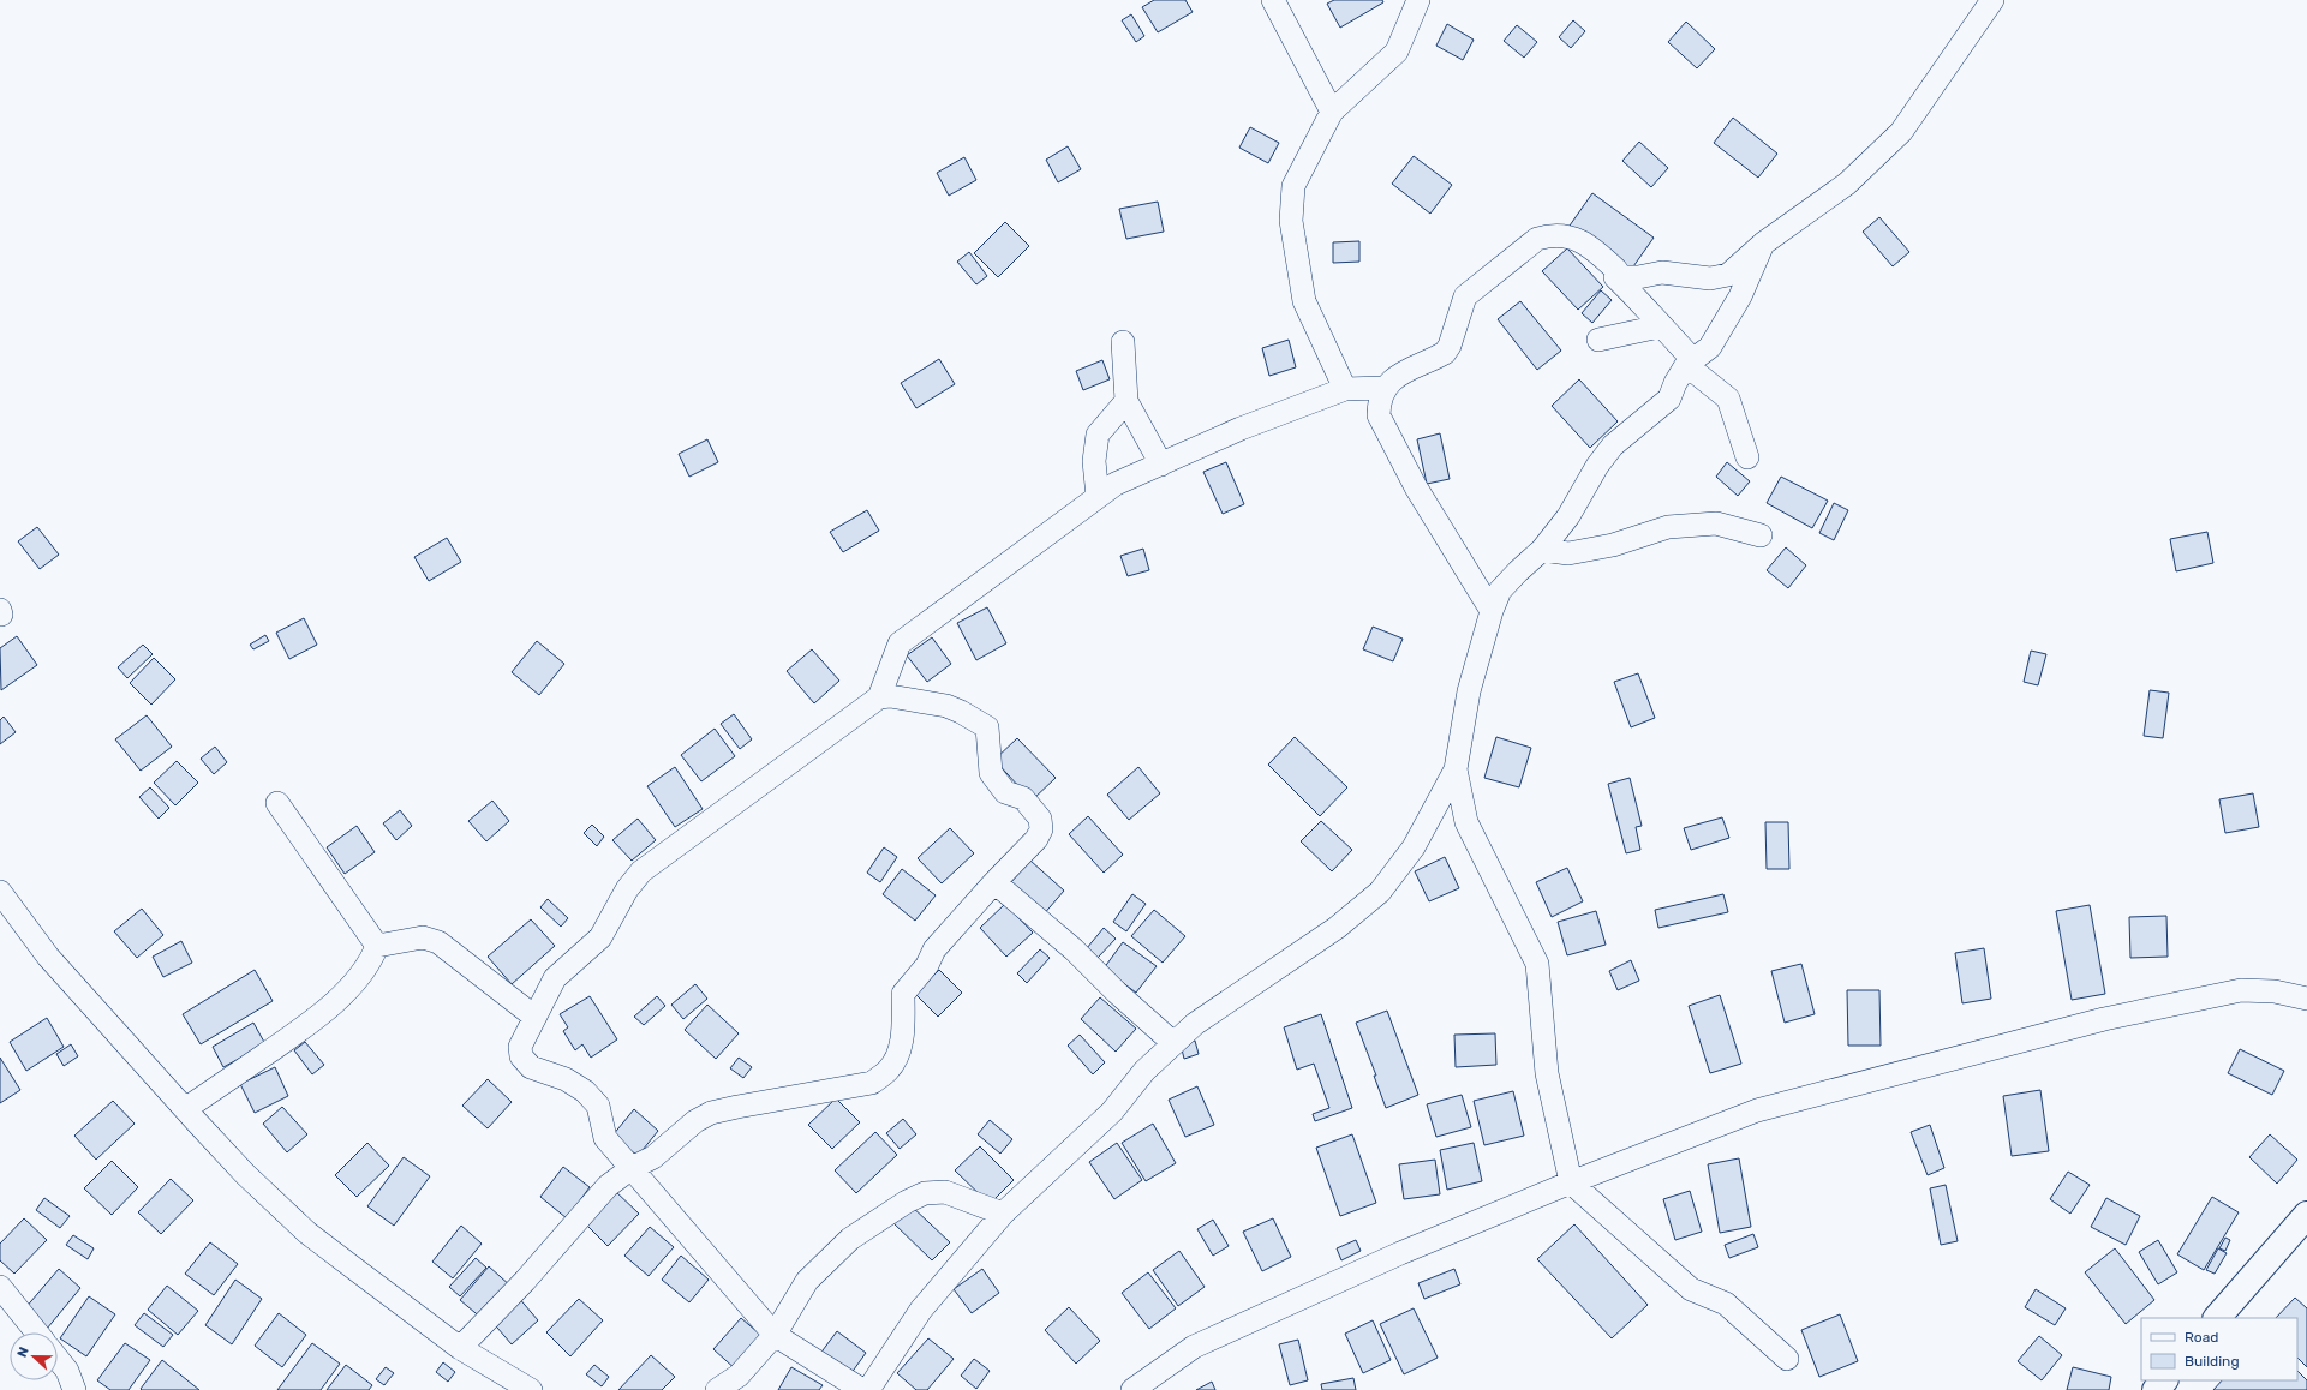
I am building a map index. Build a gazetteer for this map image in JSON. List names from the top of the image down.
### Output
{
  "legend": ["Road", "Building"],
  "north": "left"
}
